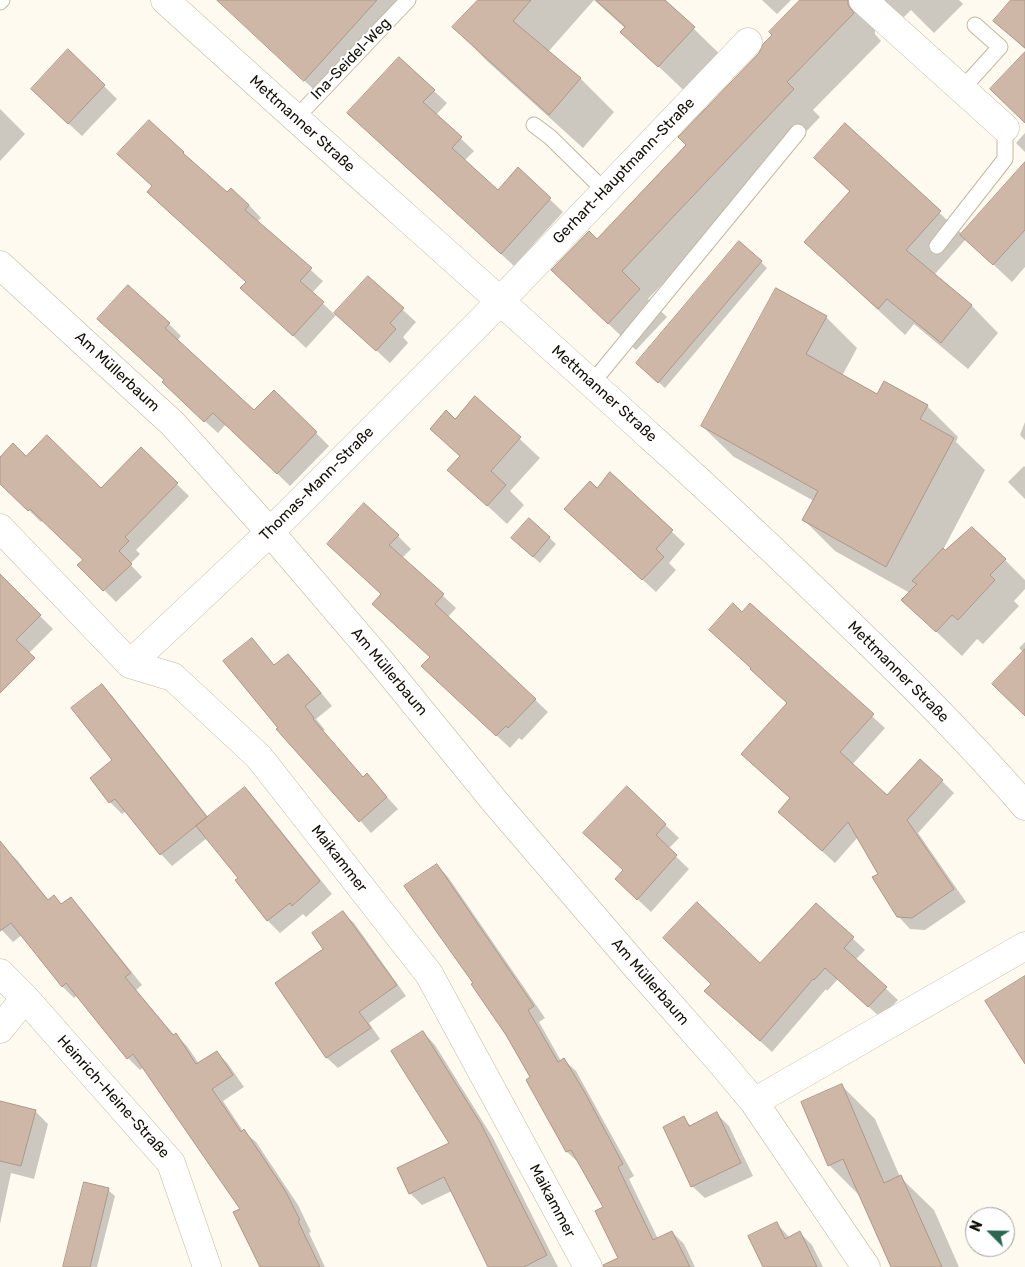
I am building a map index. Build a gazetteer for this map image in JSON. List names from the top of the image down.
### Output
{
  "streets": {
    "street": [
      "Mettmanner Straße",
      "Gerhart-Hauptmann-Straße",
      "Am Müllerbaum",
      "Thomas-Mann-Straße",
      "Maikammer",
      "Heinrich-Heine-Straße"
    ],
    "lane": ["Ina-Seidel-Weg"]
  },
  "crossings": [
    ["Ina-Seidel-Weg", "Mettmanner Straße"],
    ["Mettmanner Straße", "Gerhart-Hauptmann-Straße"],
    ["Mettmanner Straße", "Thomas-Mann-Straße"],
    ["Gerhart-Hauptmann-Straße", "Thomas-Mann-Straße"],
    ["Am Müllerbaum", "Thomas-Mann-Straße"],
    ["Thomas-Mann-Straße", "Maikammer"]
  ],
  "north": "top left"
}
